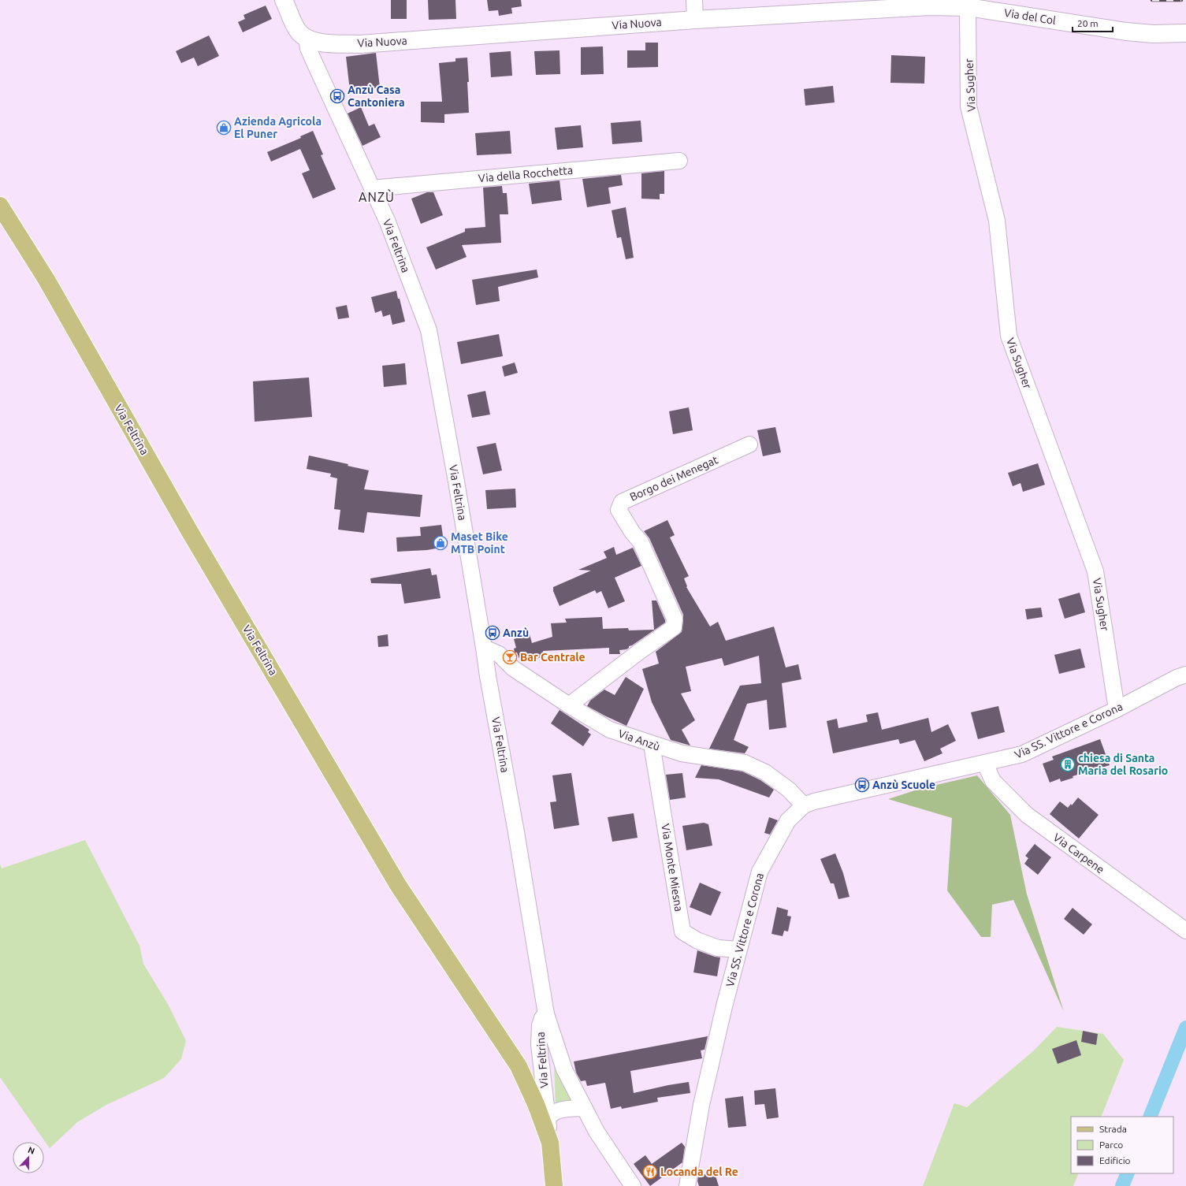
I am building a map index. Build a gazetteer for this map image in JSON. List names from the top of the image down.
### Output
{
  "streets": {
    "main road": ["Via Feltrina"],
    "street": [
      "Via del Col",
      "Via Nuova",
      "Via Sugher",
      "Via della Rocchetta",
      "Borgo dei Menegat",
      "Via SS. Vittore e Corona",
      "Via Anzù",
      "Via Carpene",
      "Via Monte Miesna"
    ]
  },
  "crossings": [
    ["Via del Col", "Via Nuova"],
    ["Via del Col", "Via Sugher"],
    ["Via Nuova", "Via Sugher"],
    ["Via Nuova", "Via Feltrina"],
    ["Via Sugher", "Via SS. Vittore e Corona"],
    ["Via della Rocchetta", "Via Feltrina"],
    ["Via Feltrina", "Via Anzù"],
    ["Borgo dei Menegat", "Via Anzù"],
    ["Via SS. Vittore e Corona", "Via Anzù"],
    ["Via SS. Vittore e Corona", "Via Carpene"],
    ["Via SS. Vittore e Corona", "Via Monte Miesna"],
    ["Via Anzù", "Via Monte Miesna"]
  ],
  "districts": ["ANZÙ"],
  "places": {
    "bus stop": ["Anzù Casa Cantoniera", "Anzù", "Anzù Scuole"],
    "shop": ["Azienda Agricola El Puner", "Maset Bike MTB Point"],
    "bar": ["Bar Centrale"],
    "building": ["chiesa di Santa Maria del Rosario"],
    "restaurant": ["Locanda del Re"]
  },
  "legend": ["Strada", "Parco", "Edificio"],
  "scale_bar": "20 m",
  "north": "top"
}
